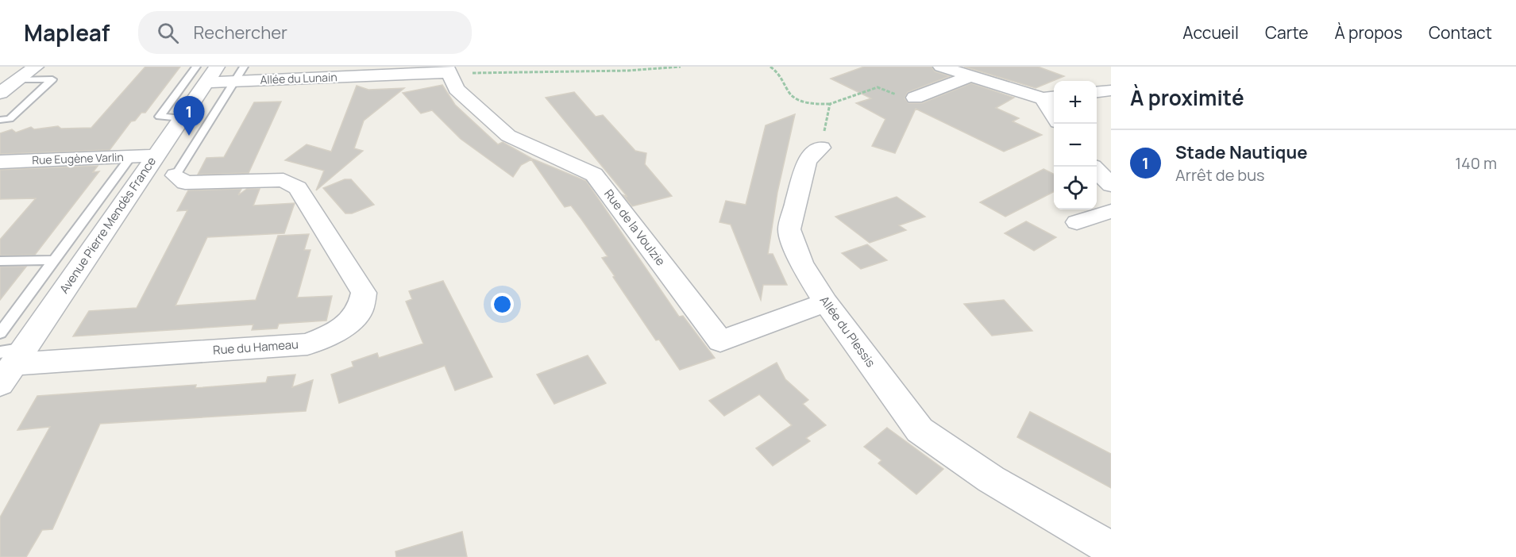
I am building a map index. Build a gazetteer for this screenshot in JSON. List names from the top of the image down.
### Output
{
  "streets": {
    "street": [
      "Allée du Lunain",
      "Rue Eugène Varlin",
      "Avenue Pierre Mendès France",
      "Rue de la Voulzie",
      "Allée du Plessis",
      "Rue du Hameau"
    ]
  },
  "crossings": [
    ["Allée du Lunain", "Avenue Pierre Mendès France"],
    ["Allée du Lunain", "Rue de la Voulzie"],
    ["Rue Eugène Varlin", "Avenue Pierre Mendès France"],
    ["Avenue Pierre Mendès France", "Rue du Hameau"],
    ["Rue de la Voulzie", "Allée du Plessis"]
  ],
  "page": {
    "header": "Mapleaf",
    "search": "Rechercher",
    "nav": [
      "Accueil",
      "Carte",
      "À propos",
      "Contact"
    ],
    "heading": "À proximité",
    "map_buttons": ["+", "−"],
    "pins": "1",
    "list": [
      {
        "mark": "1",
        "name": "Stade Nautique",
        "note": "Arrêt de bus",
        "value": "140 m"
      }
    ]
  }
}
